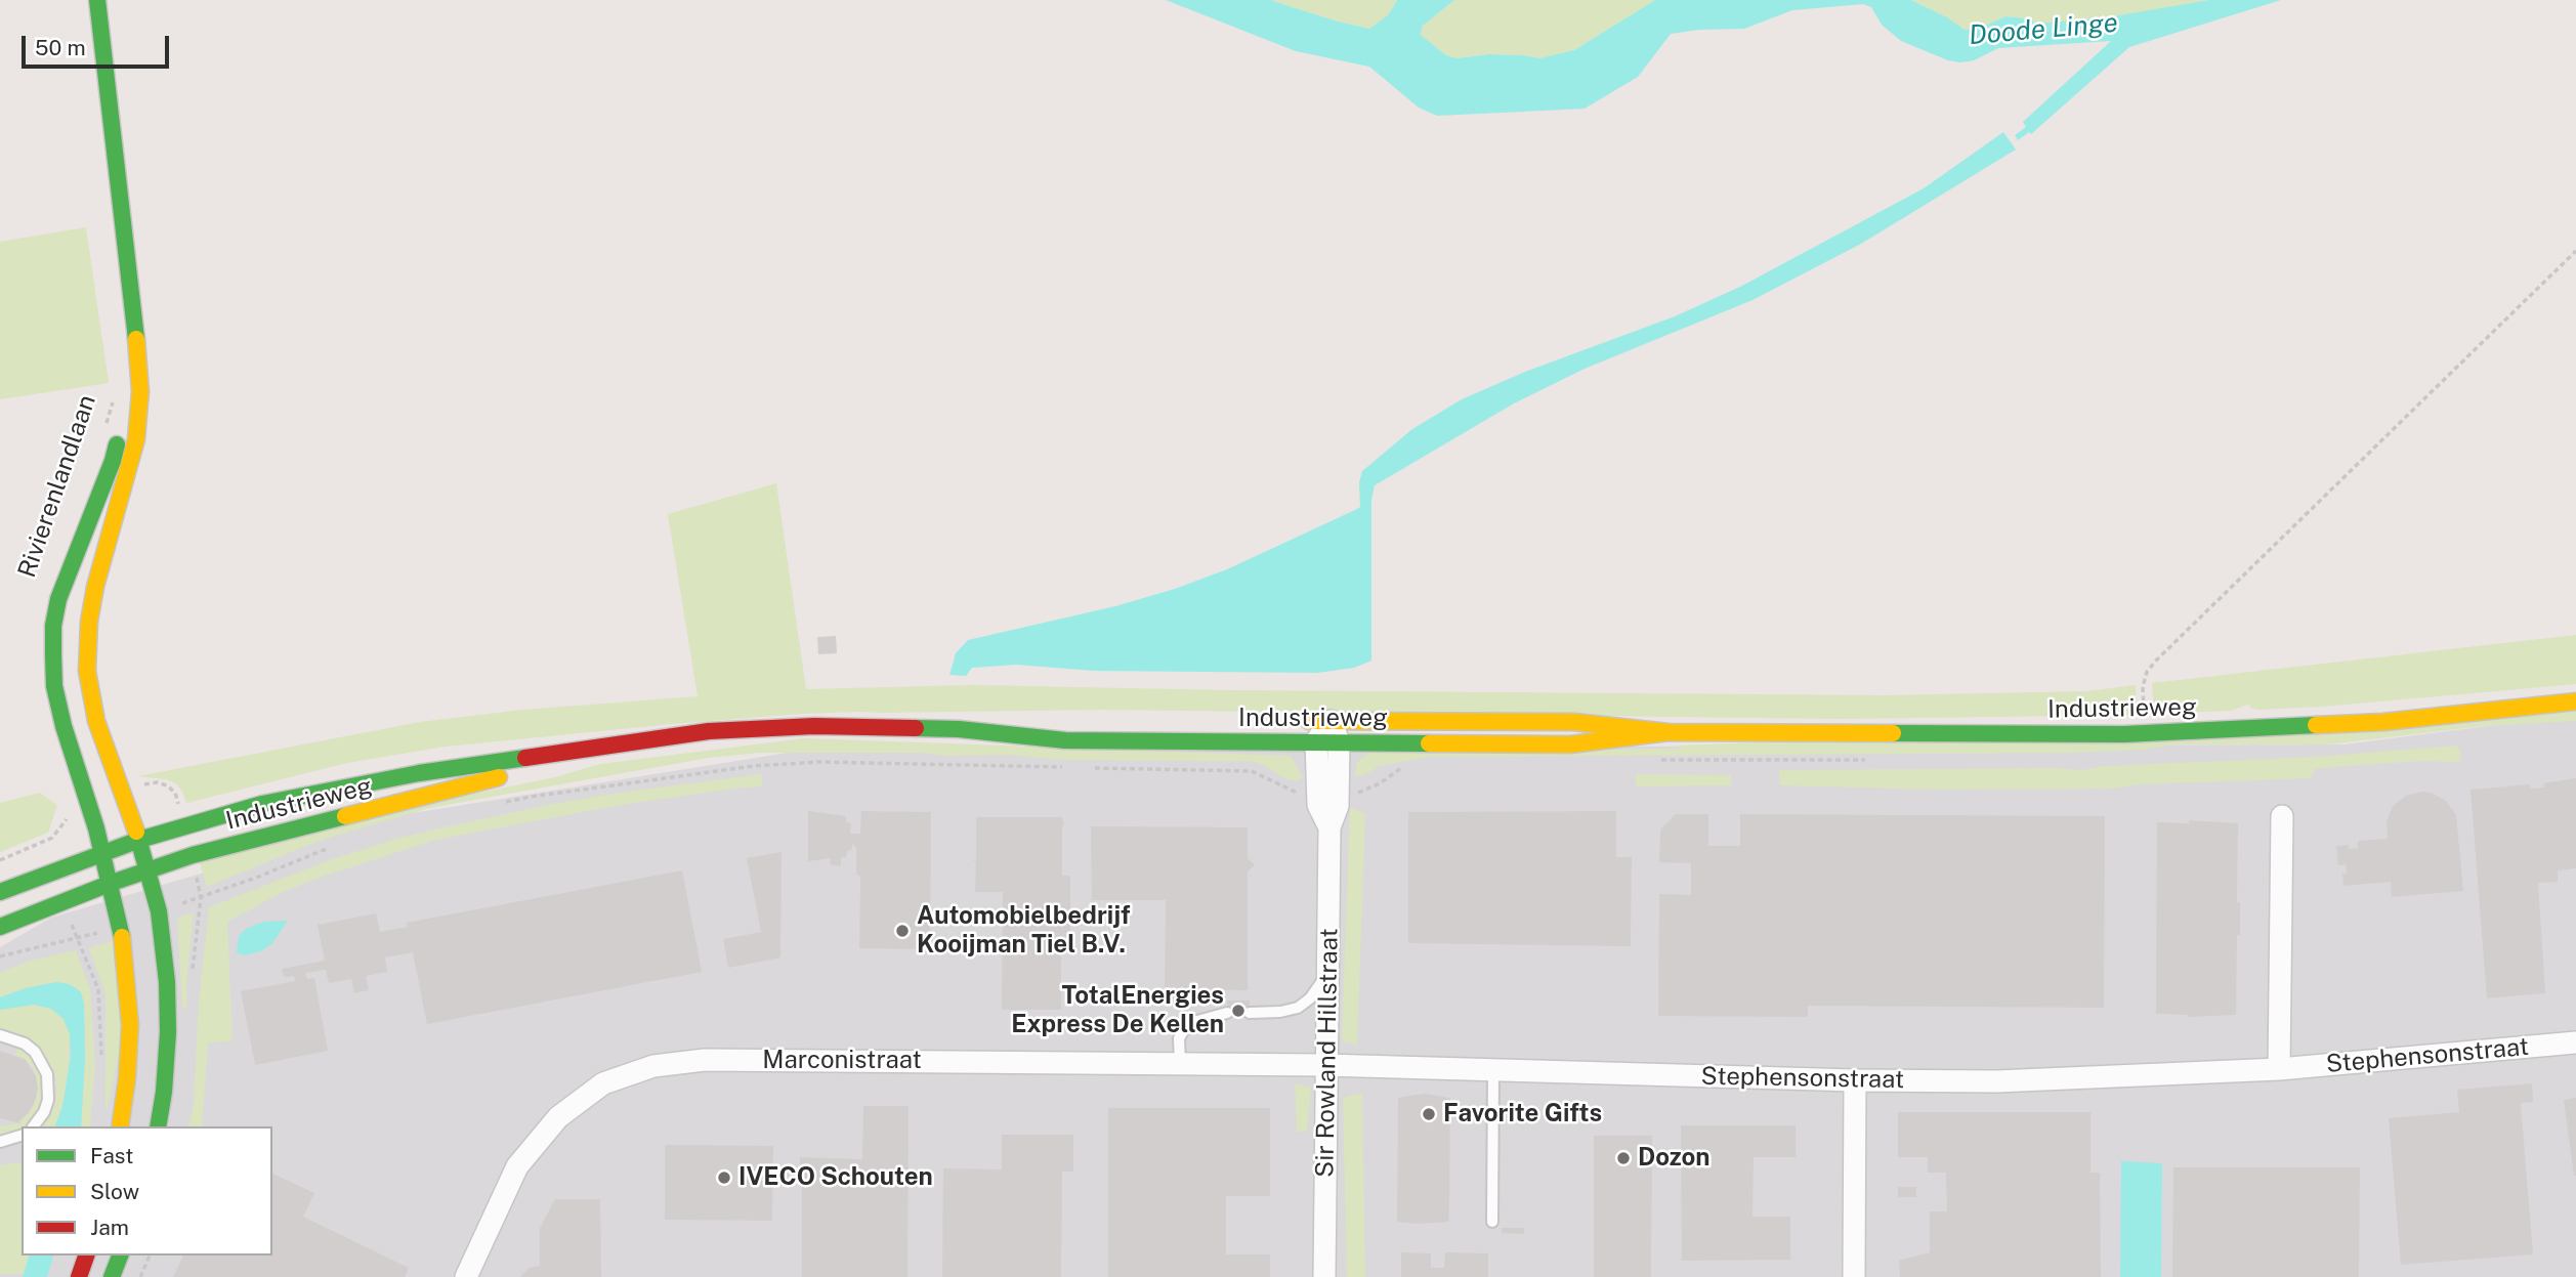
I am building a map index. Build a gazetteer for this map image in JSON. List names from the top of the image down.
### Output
{
  "streets": {
    "main road": ["Rivierenlandlaan", "Industrieweg"],
    "street": ["Sir Rowland Hillstraat", "Stephensonstraat", "Marconistraat"]
  },
  "crossings": [
    ["Rivierenlandlaan", "Industrieweg"],
    ["Industrieweg", "Sir Rowland Hillstraat"],
    ["Sir Rowland Hillstraat", "Stephensonstraat"],
    ["Sir Rowland Hillstraat", "Marconistraat"],
    ["Stephensonstraat", "Marconistraat"]
  ],
  "water": ["Doode Linge"],
  "places": [
    "Automobielbedrijf Kooijman Tiel B.V.",
    "TotalEnergies Express De Kellen",
    "Favorite Gifts",
    "Dozon",
    "IVECO Schouten"
  ],
  "legend": ["Fast", "Slow", "Jam"],
  "scale_bar": "50 m"
}
